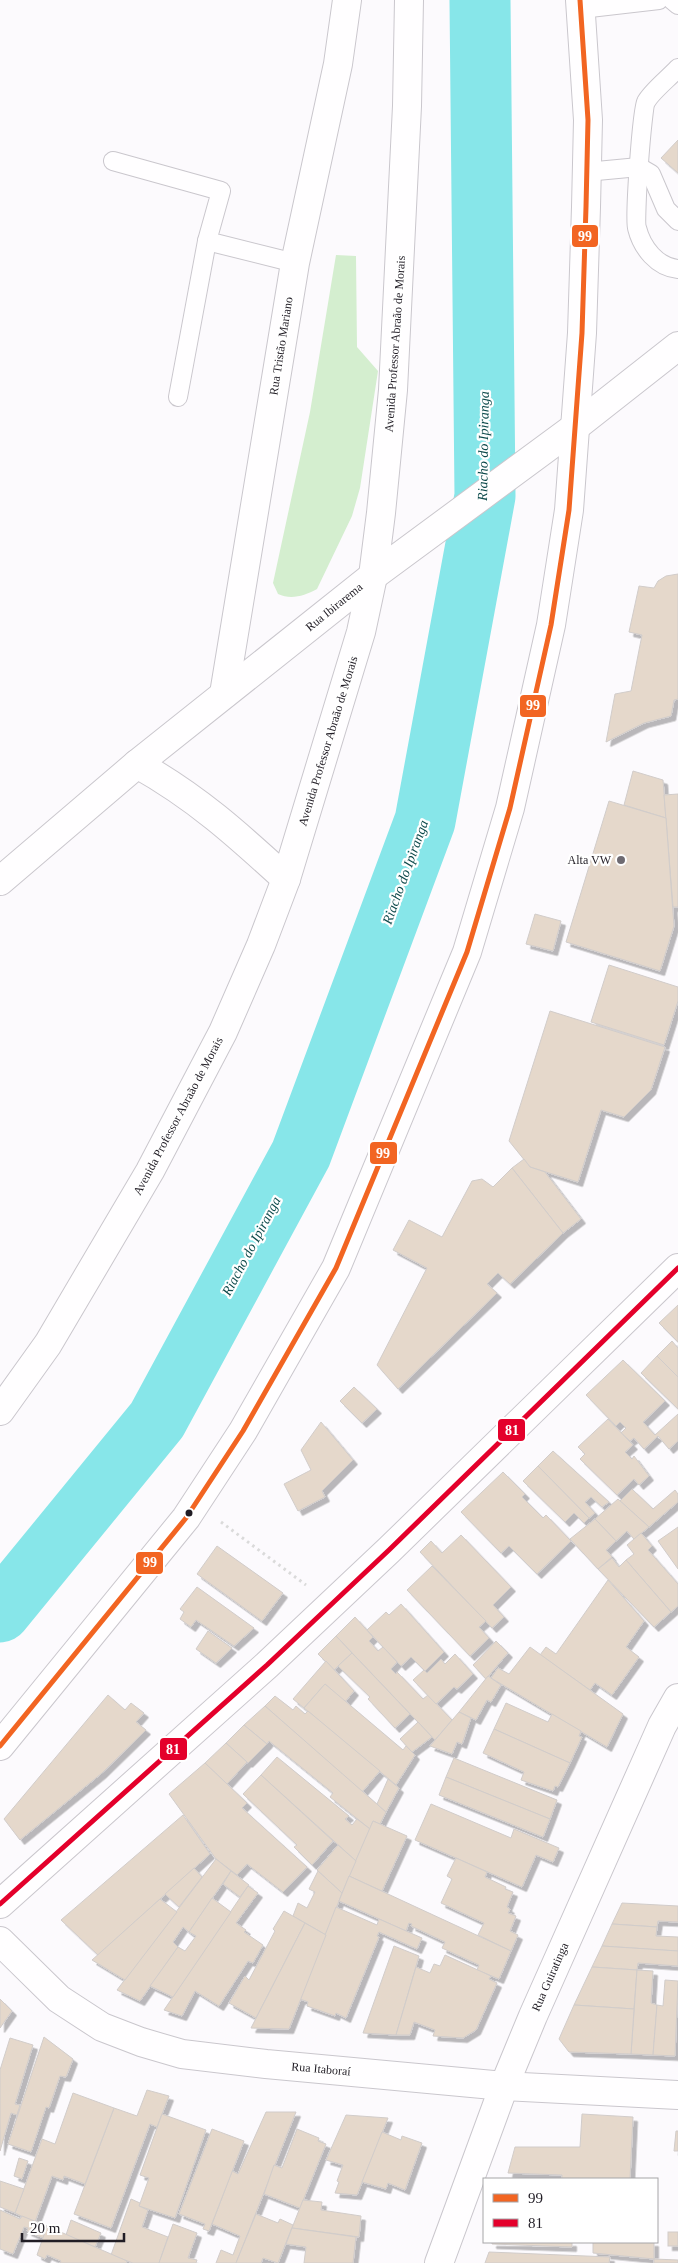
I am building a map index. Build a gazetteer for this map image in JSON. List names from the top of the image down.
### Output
{
  "streets": {
    "street": [
      "Avenida Professor Abraão de Morais",
      "Rua Tristão Mariano",
      "Rua Ibirarema",
      "Rua Guiratinga",
      "Rua Itaboraí"
    ]
  },
  "crossings": [
    ["Avenida Professor Abraão de Morais", "Rua Ibirarema"],
    ["Rua Tristão Mariano", "Rua Ibirarema"],
    ["Rua Guiratinga", "Rua Itaboraí"]
  ],
  "water": ["Riacho do Ipiranga"],
  "places": ["Alta VW"],
  "lines": ["transit line 99", "transit line 81"],
  "legend": ["99", "81"],
  "scale_bar": "20 m"
}
